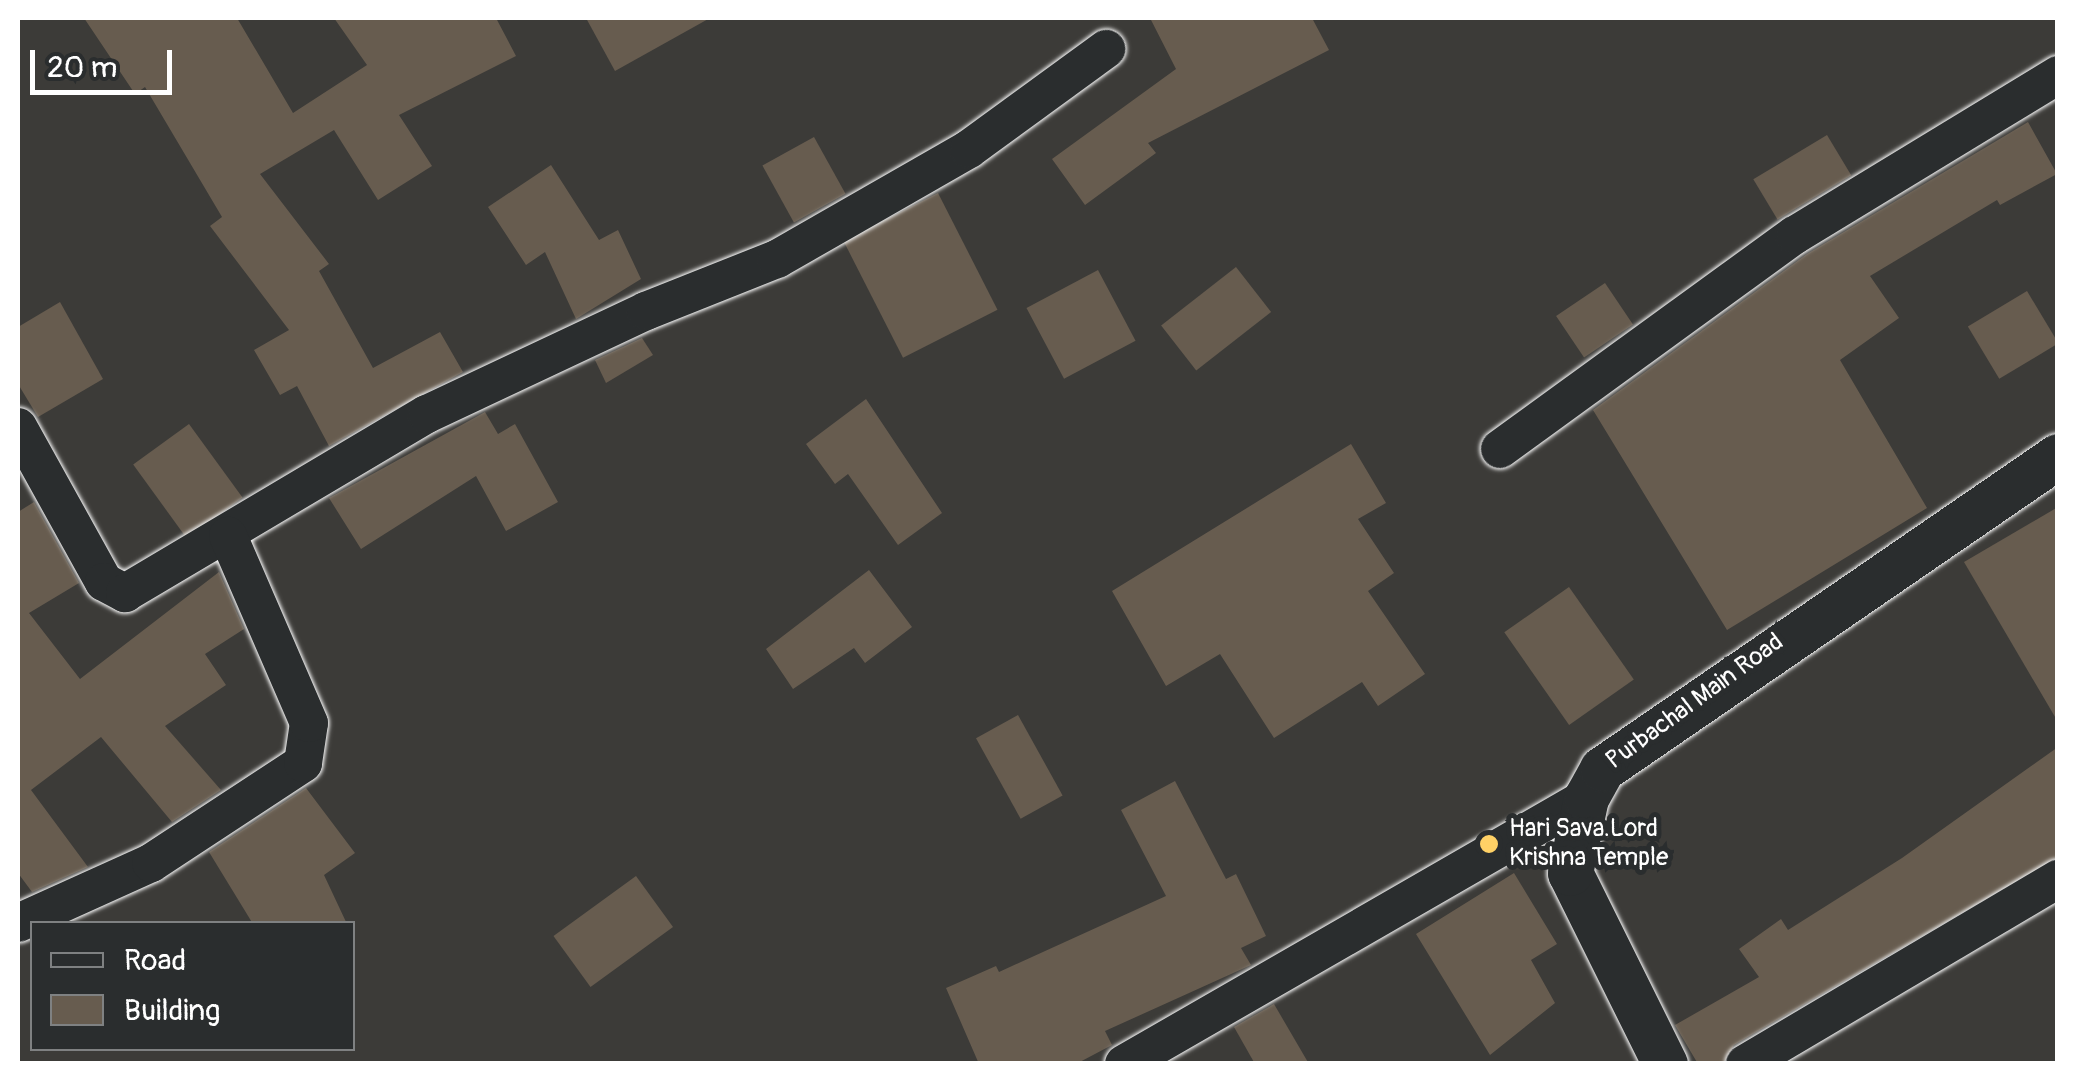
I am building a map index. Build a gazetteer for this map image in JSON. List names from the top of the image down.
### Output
{
  "streets": {
    "street": ["Purbachal Main Road"]
  },
  "places": ["Hari Sava.Lord Krishna Temple"],
  "legend": ["Road", "Building"],
  "scale_bar": "20 m"
}
